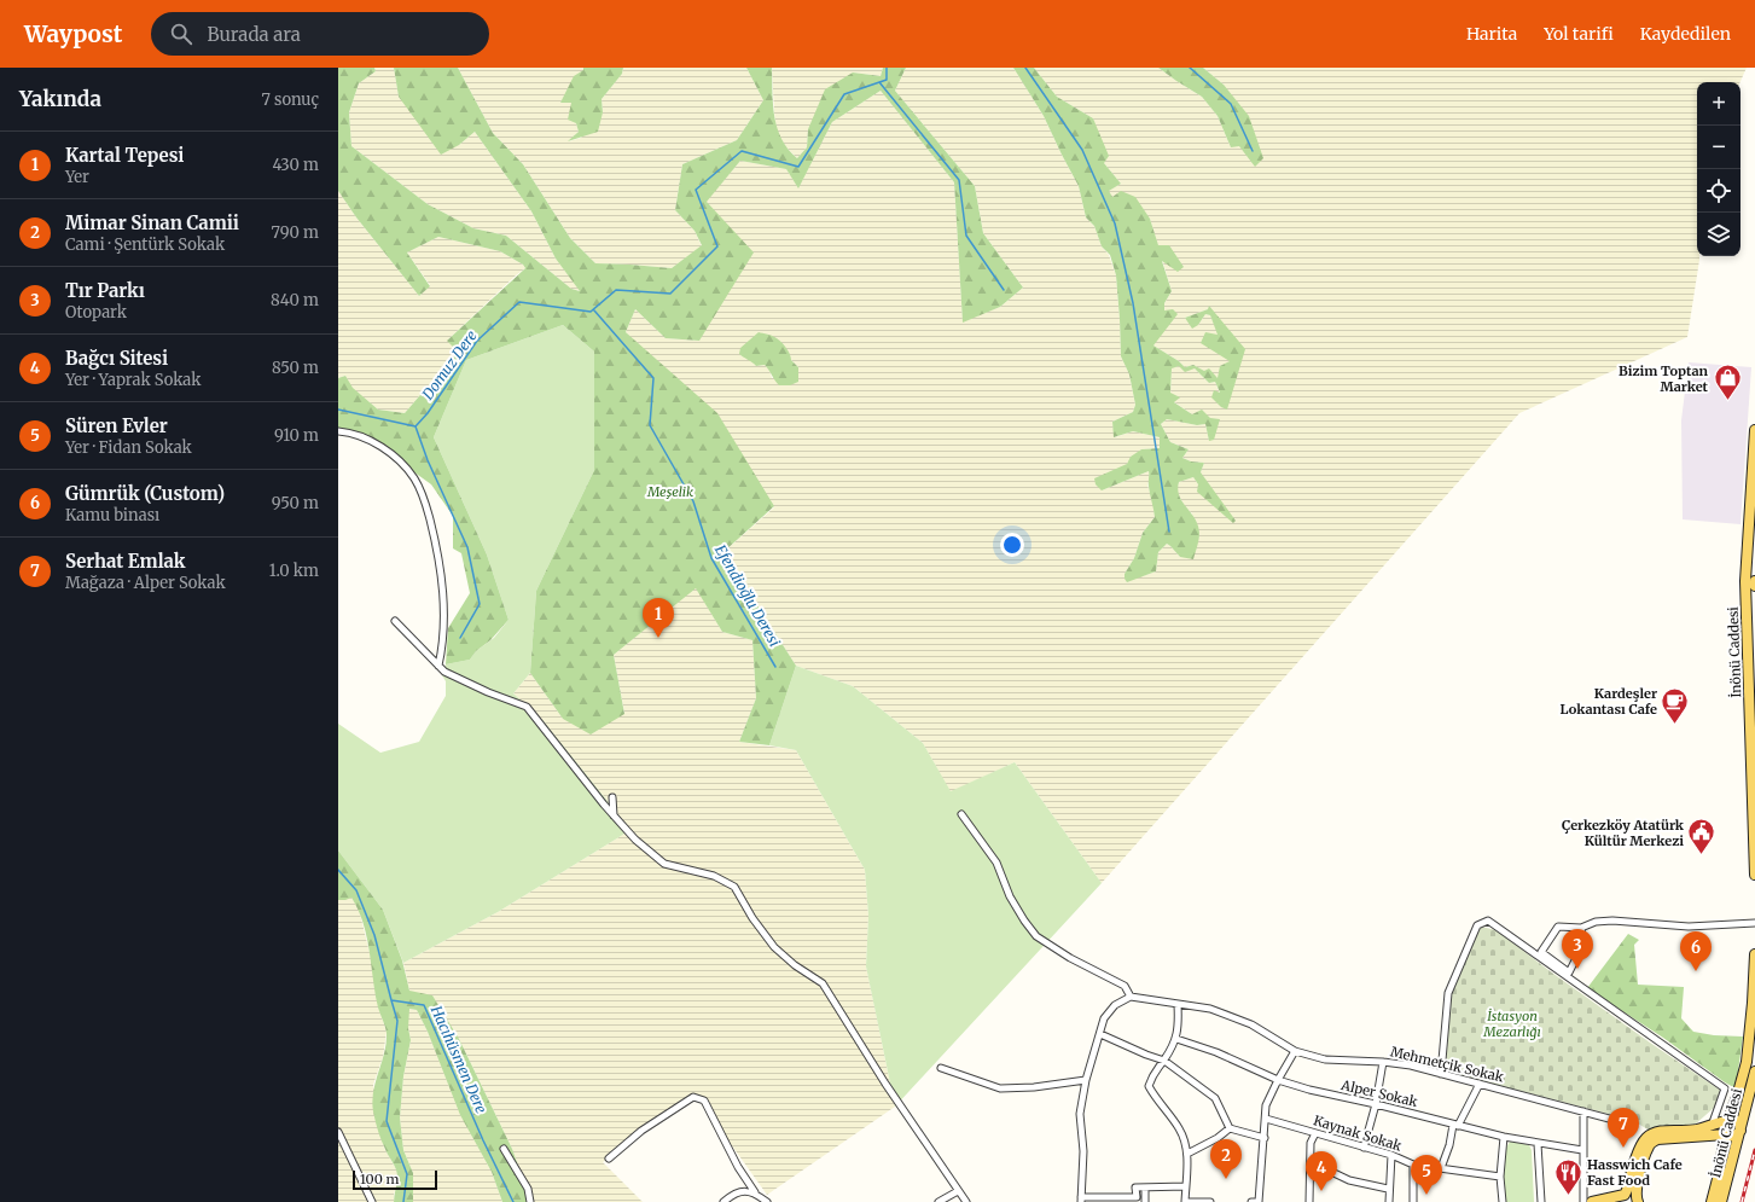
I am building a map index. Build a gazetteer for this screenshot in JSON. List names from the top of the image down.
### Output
{
  "streets": {
    "main road": ["İnönü Caddesi"],
    "street": ["Mehmetçik Sokak", "Alper Sokak", "Kaynak Sokak"]
  },
  "water": ["Domuz Dere", "Efendioğlu Deresi", "Hacıhüsmen Dere"],
  "parks": ["Meşelik", "İstasyon Mezarlığı"],
  "places": {
    "shop": ["Bizim Toptan Market"],
    "cafe": ["Kardeşler Lokantası Cafe"],
    "public building": ["Çerkezköy Atatürk Kültür Merkezi"],
    "restaurant": ["Hasswich Cafe Fast Food"]
  },
  "scale_bar": "100 m",
  "page": {
    "header": "Waypost",
    "search": "Burada ara",
    "nav": ["Harita", "Yol tarifi", "Kaydedilen"],
    "heading": ["Yakında", "7 sonuç"],
    "map_buttons": ["+", "−"],
    "list": [
      {
        "mark": "1",
        "name": "Kartal Tepesi",
        "note": "Yer",
        "value": "430 m"
      },
      {
        "mark": "2",
        "name": "Mimar Sinan Camii",
        "note": "Cami · Şentürk Sokak",
        "value": "790 m"
      },
      {
        "mark": "3",
        "name": "Tır Parkı",
        "note": "Otopark",
        "value": "840 m"
      },
      {
        "mark": "4",
        "name": "Bağcı Sitesi",
        "note": "Yer · Yaprak Sokak",
        "value": "850 m"
      },
      {
        "mark": "5",
        "name": "Süren Evler",
        "note": "Yer · Fidan Sokak",
        "value": "910 m"
      },
      {
        "mark": "6",
        "name": "Gümrük (Custom)",
        "note": "Kamu binası",
        "value": "950 m"
      },
      {
        "mark": "7",
        "name": "Serhat Emlak",
        "note": "Mağaza · Alper Sokak",
        "value": "1.0 km"
      }
    ],
    "pins": [
      "1",
      "3",
      "6",
      "7",
      "2",
      "4",
      "5"
    ],
    "scale": "100 m"
  }
}
